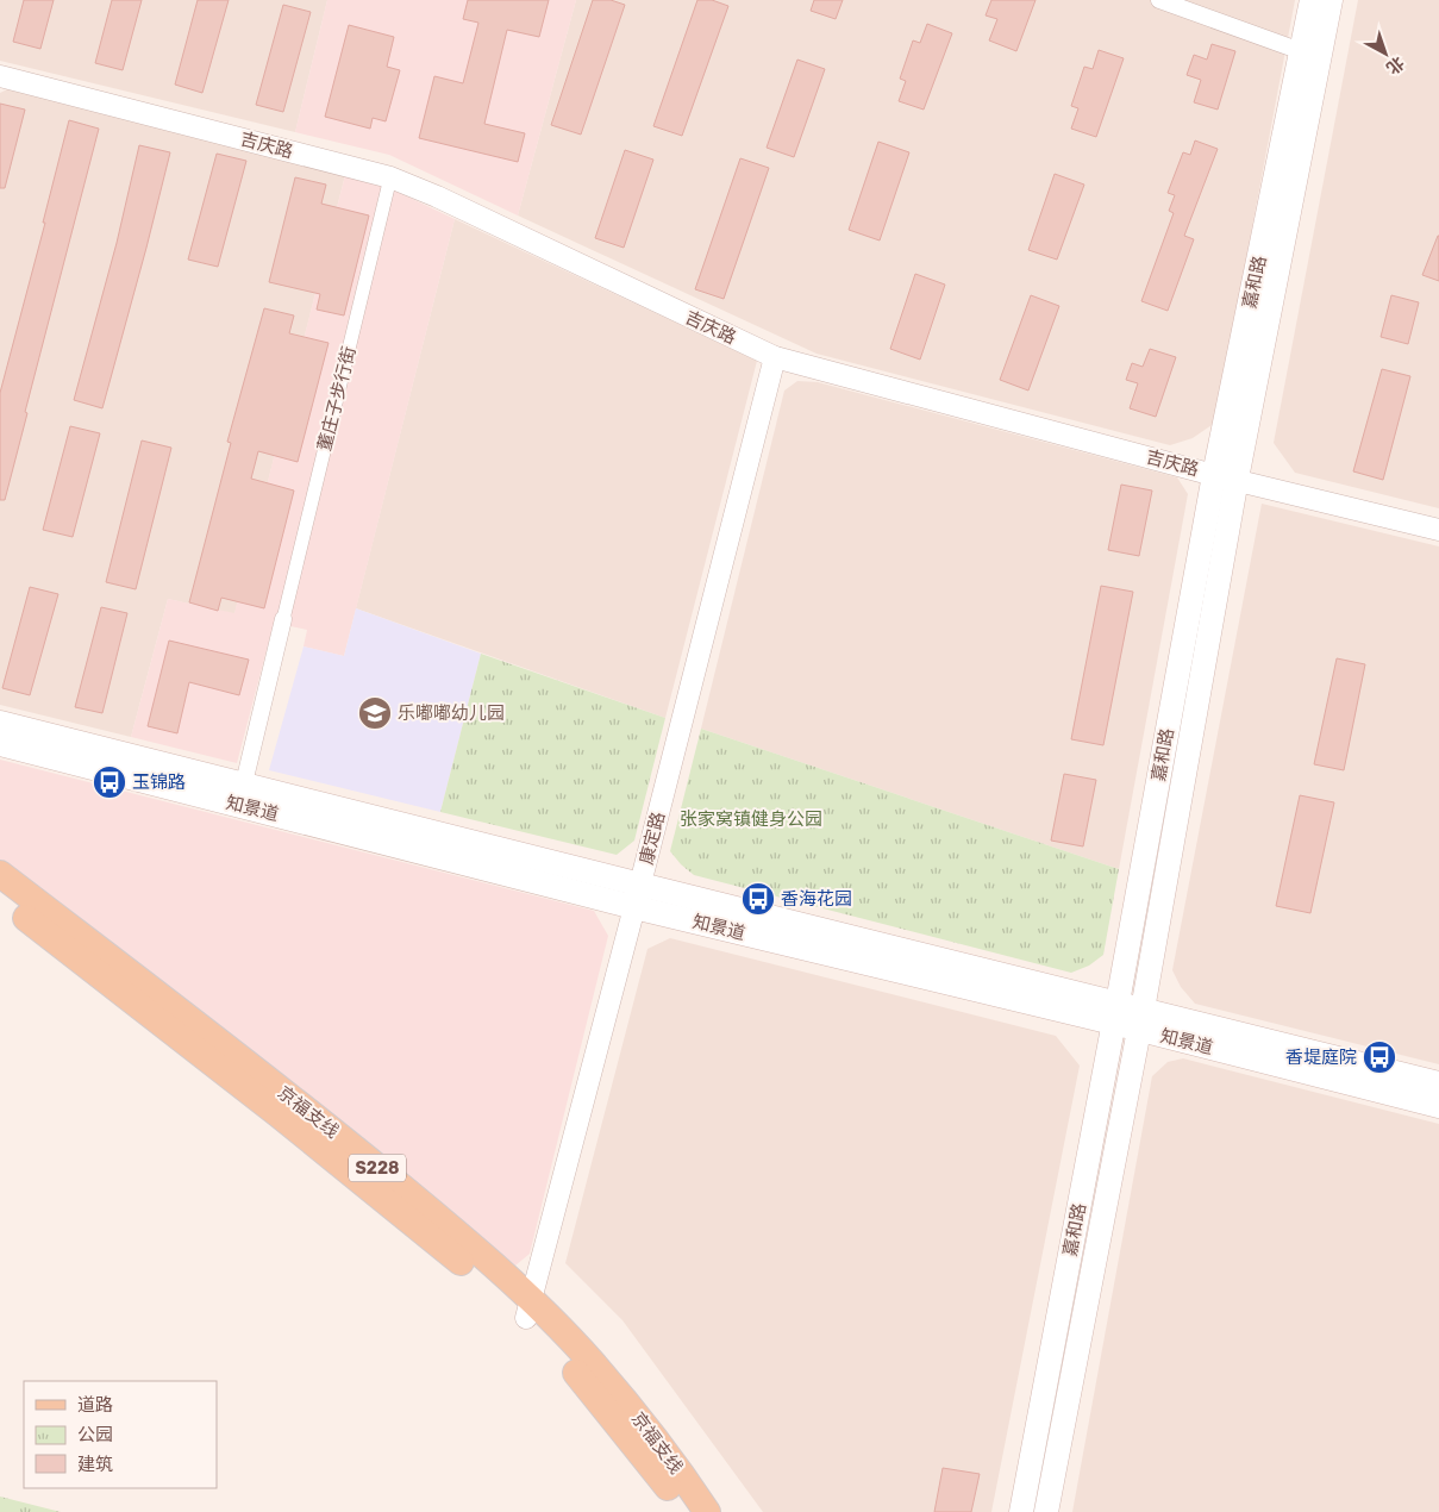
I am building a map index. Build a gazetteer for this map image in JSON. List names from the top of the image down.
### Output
{
  "streets": {
    "main road": [
      "嘉和路",
      "知景道",
      "京福支线",
      "S228"
    ],
    "street": ["吉庆路", "董庄子步行街", "康定路"]
  },
  "crossings": [
    ["吉庆路", "嘉和路"],
    ["吉庆路", "董庄子步行街"],
    ["吉庆路", "康定路"],
    ["嘉和路", "知景道"],
    ["知景道", "康定路"],
    ["康定路", "京福支线"]
  ],
  "parks": ["张家窝镇健身公园"],
  "places": {
    "school or university": ["乐嘟嘟幼儿园"],
    "bus stop": ["玉锦路", "香海花园", "香堤庭院"]
  },
  "legend": ["道路", "公园", "建筑"],
  "north": "bottom right"
}
